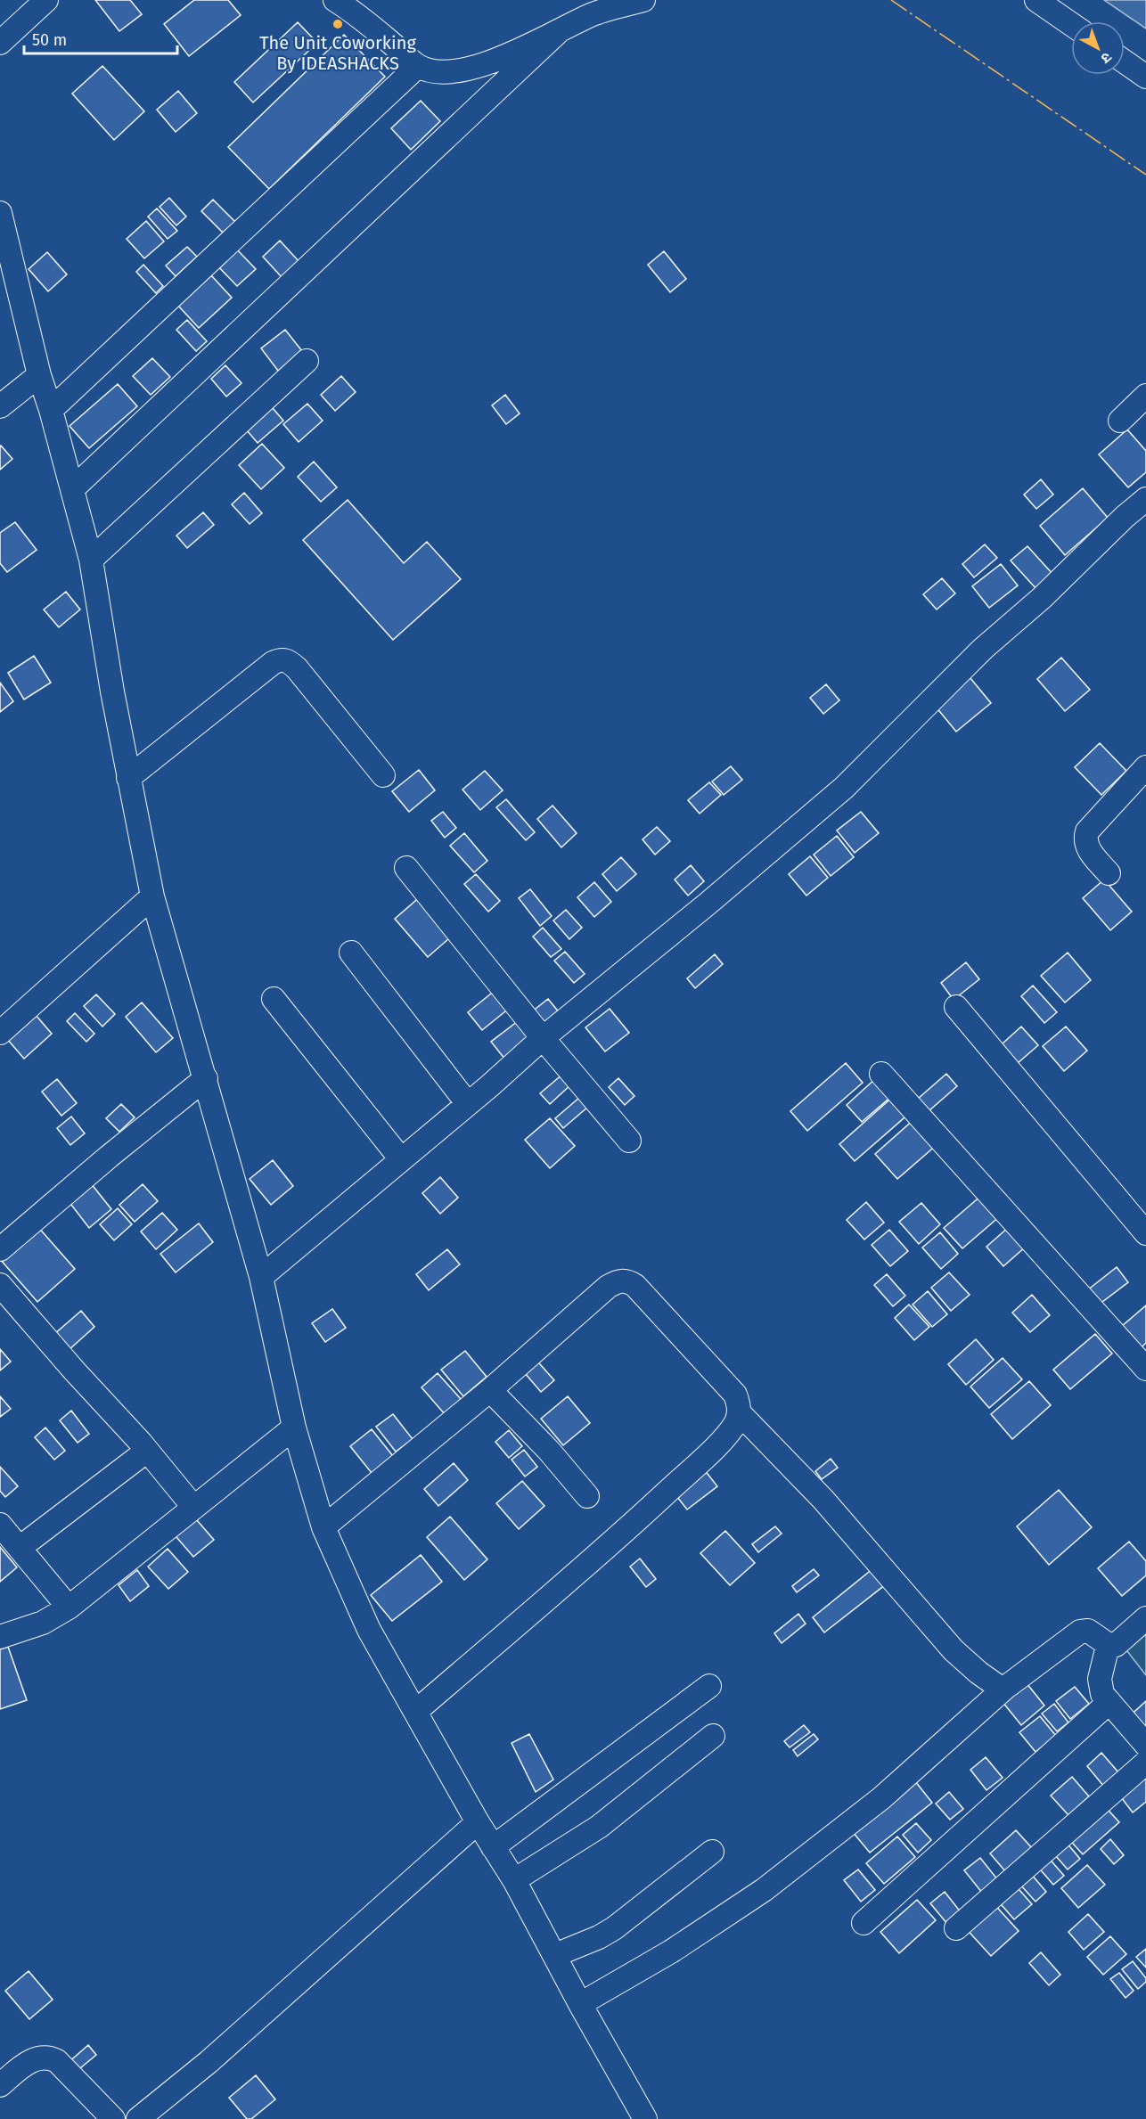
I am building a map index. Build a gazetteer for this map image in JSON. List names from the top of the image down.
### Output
{
  "places": ["The Unit Coworking By IDEASHACKS"],
  "scale_bar": "50 m",
  "north": "bottom right"
}
